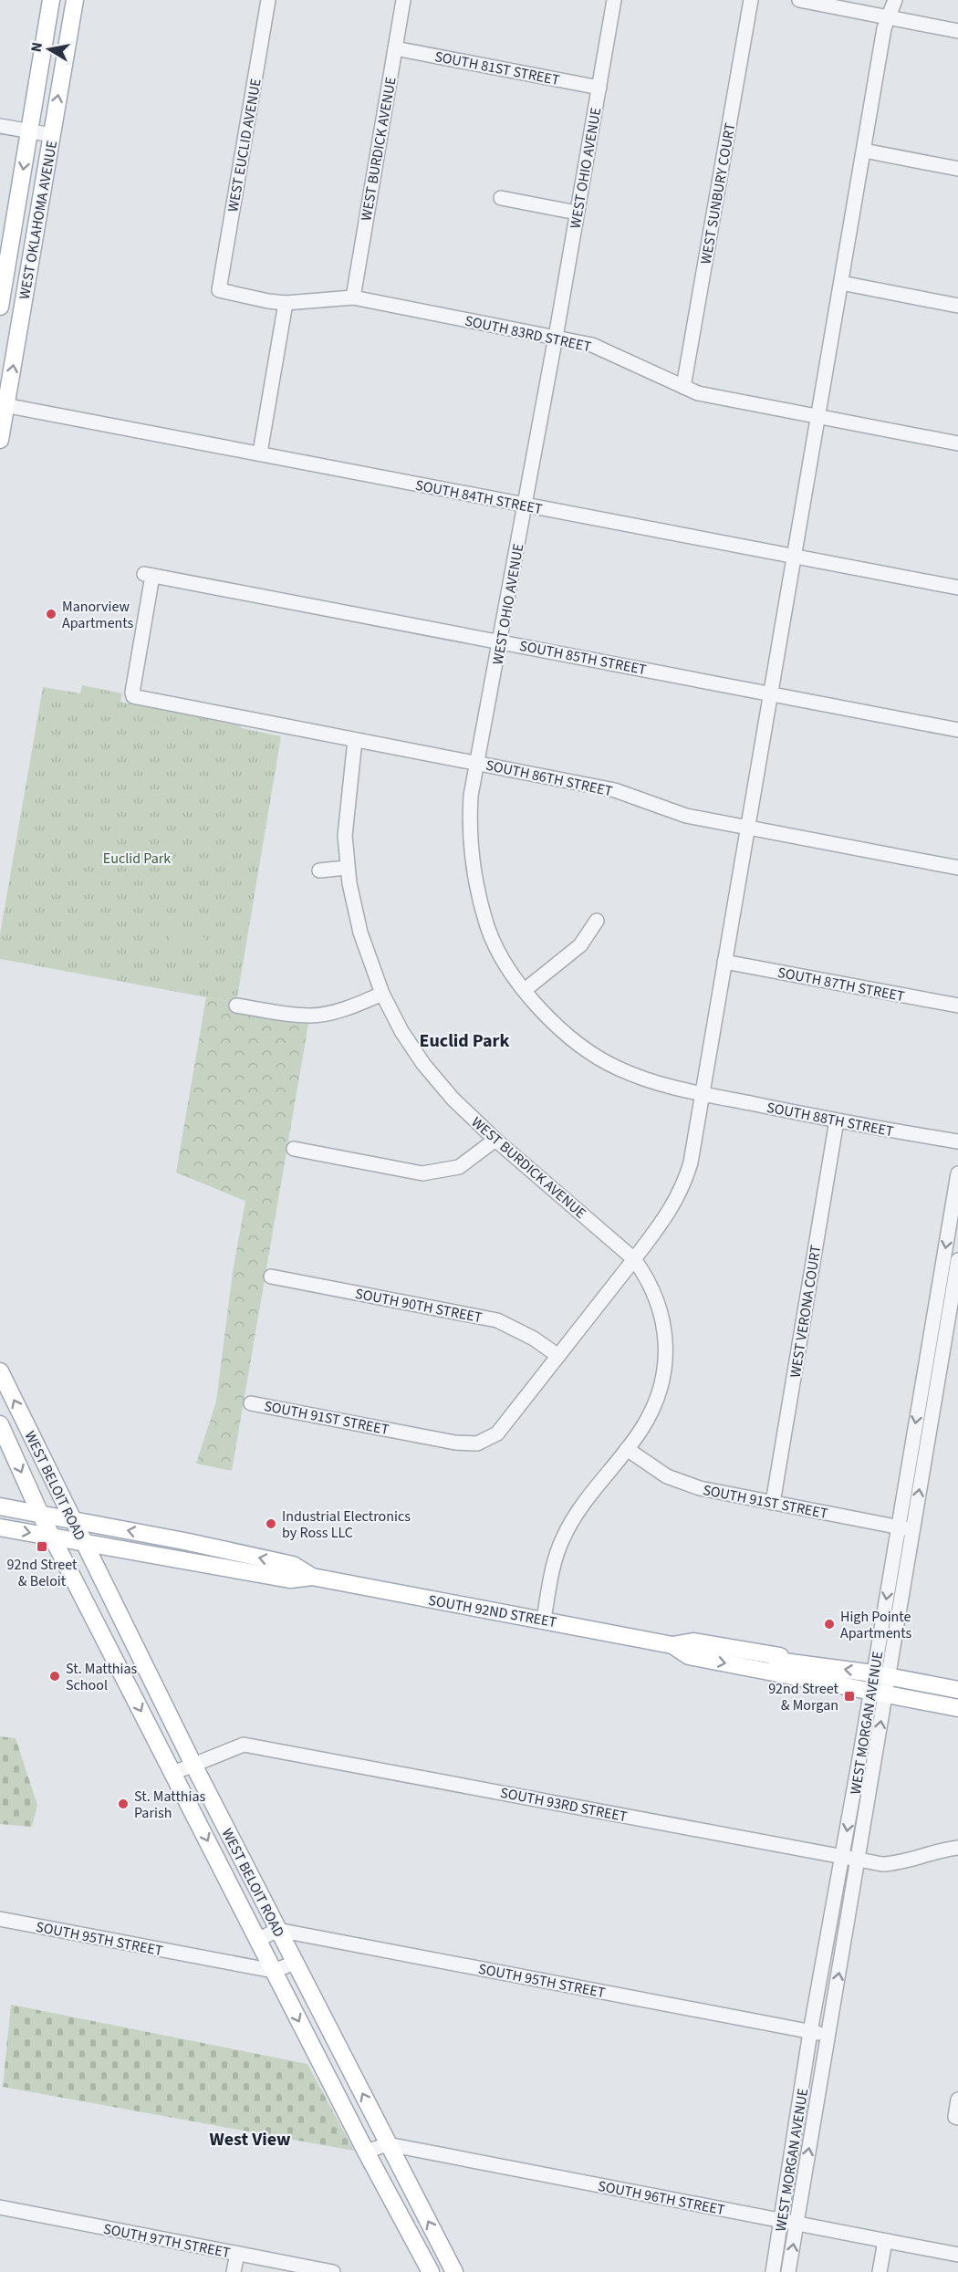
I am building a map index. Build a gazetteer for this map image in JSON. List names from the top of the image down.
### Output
{
  "streets": {
    "main road": ["WEST OKLAHOMA AVENUE", "WEST BELOIT ROAD", "SOUTH 92ND STREET"],
    "street": [
      "SOUTH 81ST STREET",
      "WEST EUCLID AVENUE",
      "WEST BURDICK AVENUE",
      "WEST OHIO AVENUE",
      "WEST SUNBURY COURT",
      "SOUTH 83RD STREET",
      "SOUTH 84TH STREET",
      "SOUTH 85TH STREET",
      "SOUTH 86TH STREET",
      "SOUTH 87TH STREET",
      "SOUTH 88TH STREET",
      "SOUTH 90TH STREET",
      "WEST VERONA COURT",
      "SOUTH 91ST STREET",
      "WEST MORGAN AVENUE",
      "SOUTH 93RD STREET",
      "SOUTH 95TH STREET",
      "SOUTH 96TH STREET",
      "SOUTH 97TH STREET"
    ]
  },
  "crossings": [
    ["SOUTH 81ST STREET", "WEST BURDICK AVENUE"],
    ["SOUTH 81ST STREET", "WEST OHIO AVENUE"],
    ["WEST EUCLID AVENUE", "SOUTH 83RD STREET"],
    ["WEST BURDICK AVENUE", "SOUTH 83RD STREET"],
    ["WEST BURDICK AVENUE", "SOUTH 86TH STREET"],
    ["WEST BURDICK AVENUE", "SOUTH 91ST STREET"],
    ["WEST BURDICK AVENUE", "SOUTH 92ND STREET"],
    ["WEST OHIO AVENUE", "SOUTH 83RD STREET"],
    ["WEST OHIO AVENUE", "SOUTH 84TH STREET"],
    ["WEST OHIO AVENUE", "SOUTH 85TH STREET"],
    ["WEST OHIO AVENUE", "SOUTH 86TH STREET"],
    ["WEST OHIO AVENUE", "SOUTH 88TH STREET"],
    ["WEST SUNBURY COURT", "SOUTH 83RD STREET"],
    ["WEST OKLAHOMA AVENUE", "SOUTH 84TH STREET"],
    ["SOUTH 85TH STREET", "SOUTH 86TH STREET"],
    ["SOUTH 88TH STREET", "WEST VERONA COURT"],
    ["SOUTH 90TH STREET", "SOUTH 91ST STREET"],
    ["WEST VERONA COURT", "SOUTH 91ST STREET"],
    ["SOUTH 91ST STREET", "WEST MORGAN AVENUE"],
    ["WEST BELOIT ROAD", "SOUTH 92ND STREET"],
    ["WEST BELOIT ROAD", "SOUTH 93RD STREET"],
    ["WEST BELOIT ROAD", "SOUTH 95TH STREET"],
    ["WEST BELOIT ROAD", "SOUTH 96TH STREET"],
    ["SOUTH 92ND STREET", "WEST MORGAN AVENUE"],
    ["WEST MORGAN AVENUE", "SOUTH 93RD STREET"],
    ["WEST MORGAN AVENUE", "SOUTH 95TH STREET"],
    ["WEST MORGAN AVENUE", "SOUTH 96TH STREET"]
  ],
  "districts": ["Euclid Park", "West View"],
  "parks": ["Euclid Park"],
  "places": {
    "other": [
      "Manorview Apartments",
      "Industrial Electronics by Ross LLC",
      "High Pointe Apartments",
      "St. Matthias School",
      "St. Matthias Parish"
    ],
    "transit": ["92nd Street & Beloit", "92nd Street & Morgan"]
  },
  "north": "left"
}
